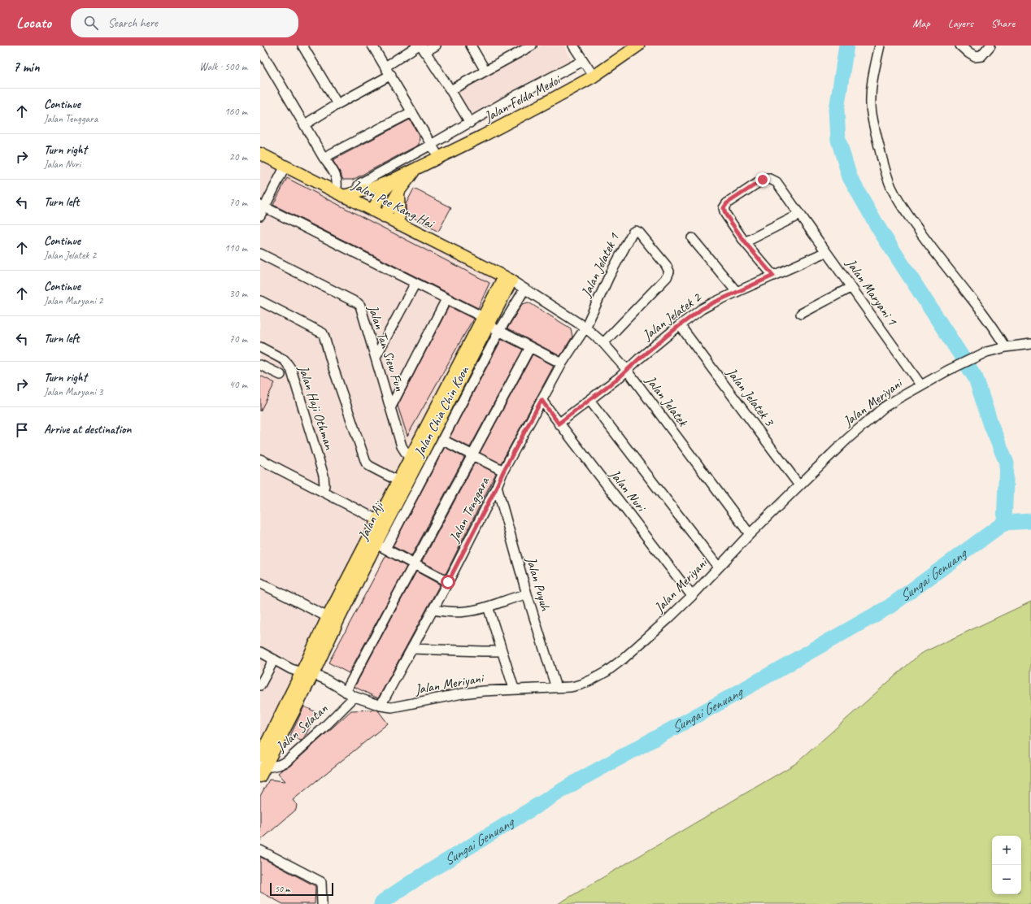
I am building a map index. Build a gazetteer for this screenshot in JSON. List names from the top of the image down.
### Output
{
  "streets": {
    "main road": ["Jalan Felda Medoi", "Jalan Pee Kang Hai", "Jalan Aji"],
    "street": [
      "Jalan Jelatek 1",
      "Jalan Maryani 1",
      "Jalan Jelatek 2",
      "Jalan Tan Siew Fun",
      "Jalan Jelatek 3",
      "Jalan Jelatek",
      "Jalan Meriyani",
      "Jalan Haji Othman",
      "Jalan Chia Chin Koon",
      "Jalan Nuri",
      "Jalan Tenggara",
      "Jalan Puyuh",
      "Jalan Selatan"
    ]
  },
  "crossings": [
    ["Jalan Pee Kang Hai", "Jalan Jelatek"],
    ["Jalan Pee Kang Hai", "Jalan Aji"],
    ["Jalan Jelatek 1", "Jalan Jelatek"],
    ["Jalan Jelatek 1", "Jalan Tenggara"],
    ["Jalan Maryani 1", "Jalan Jelatek 2"],
    ["Jalan Maryani 1", "Jalan Meriyani"],
    ["Jalan Jelatek 2", "Jalan Jelatek 3"],
    ["Jalan Jelatek 2", "Jalan Jelatek"],
    ["Jalan Jelatek 2", "Jalan Nuri"],
    ["Jalan Tan Siew Fun", "Jalan Aji"],
    ["Jalan Jelatek 3", "Jalan Meriyani"],
    ["Jalan Jelatek", "Jalan Meriyani"],
    ["Jalan Jelatek", "Jalan Chia Chin Koon"],
    ["Jalan Jelatek", "Jalan Tenggara"],
    ["Jalan Jelatek", "Jalan Aji"],
    ["Jalan Meriyani", "Jalan Nuri"],
    ["Jalan Meriyani", "Jalan Tenggara"],
    ["Jalan Meriyani", "Jalan Aji"],
    ["Jalan Meriyani", "Jalan Puyuh"],
    ["Jalan Meriyani", "Jalan Selatan"],
    ["Jalan Chia Chin Koon", "Jalan Aji"],
    ["Jalan Nuri", "Jalan Tenggara"],
    ["Jalan Tenggara", "Jalan Puyuh"],
    ["Jalan Aji", "Jalan Selatan"]
  ],
  "water": ["Sungai Genuang"],
  "scale_bar": "50 m",
  "page": {
    "header": "Locato",
    "search": "Search here",
    "nav": ["Map", "Layers", "Share"],
    "heading": ["7 min", "Walk · 500 m"],
    "list": [
      ["Continue", "Jalan Tenggara", "160 m"],
      ["Turn right", "Jalan Nuri", "20 m"],
      ["Turn left", "70 m"],
      ["Continue", "Jalan Jelatek 2", "110 m"],
      ["Continue", "Jalan Maryani 2", "30 m"],
      ["Turn left", "70 m"],
      ["Turn right", "Jalan Maryani 3", "40 m"],
      "Arrive at destination"
    ],
    "map_buttons": ["+", "−"],
    "scale": "50 m"
  }
}
